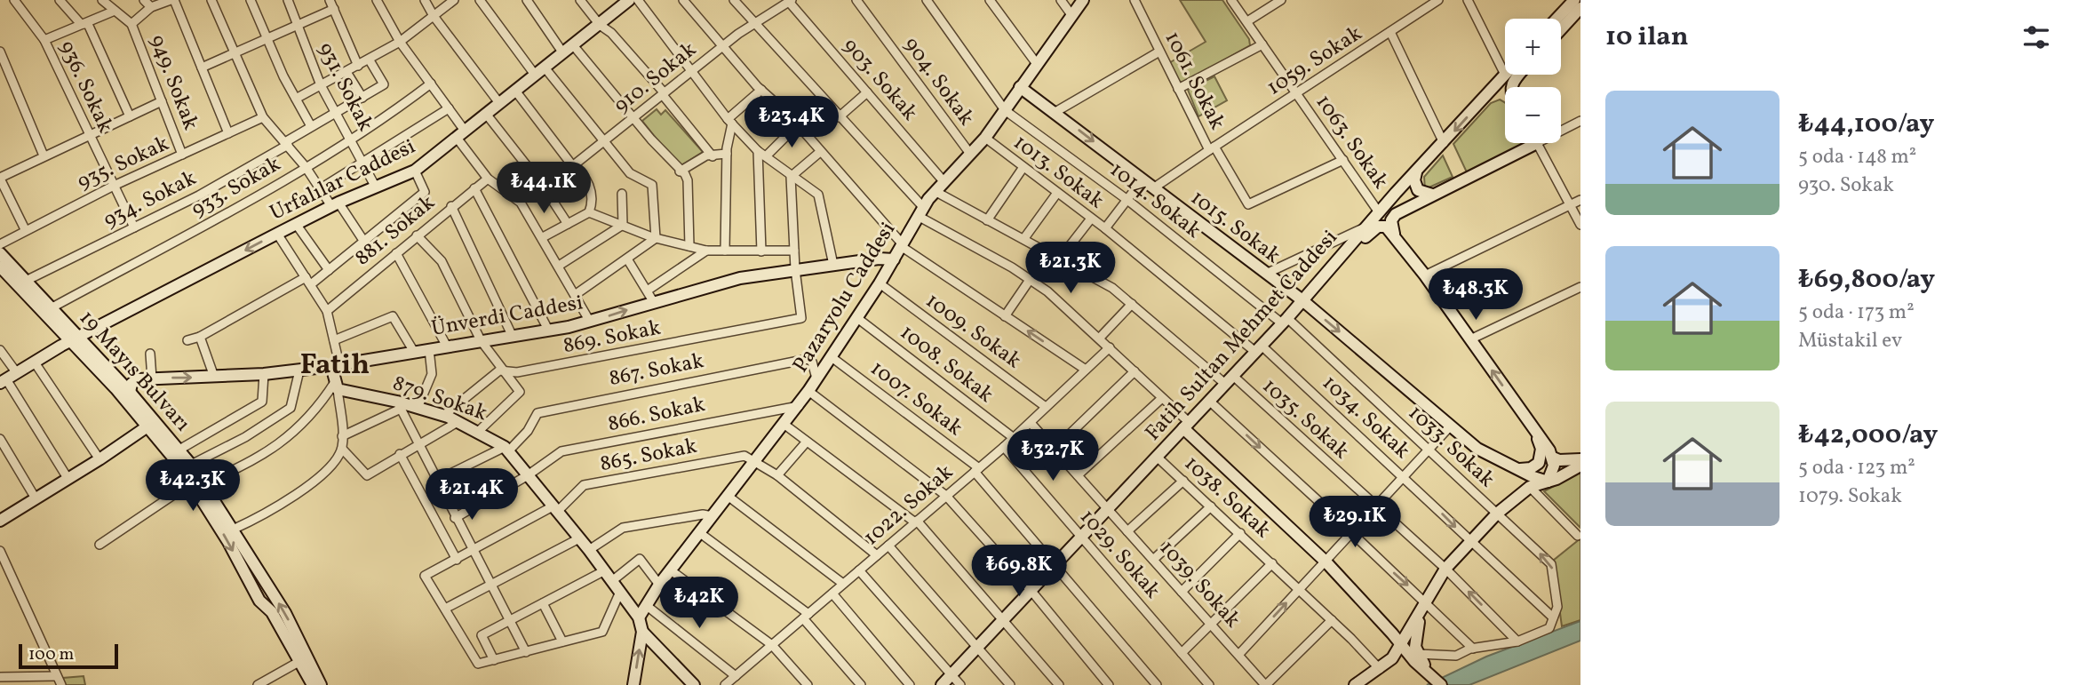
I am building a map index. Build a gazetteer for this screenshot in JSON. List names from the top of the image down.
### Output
{
  "streets": {
    "main road": [
      "Urfalılar Caddesi",
      "1015. Sokak",
      "Pazaryolu Caddesi",
      "Ünverdi Caddesi",
      "Fatih Sultan Mehmet Caddesi",
      "19 Mayıs Bulvarı",
      "879. Sokak"
    ],
    "street": [
      "1059. Sokak",
      "910. Sokak",
      "903. Sokak",
      "1061. Sokak",
      "904. Sokak",
      "949. Sokak",
      "936. Sokak",
      "931. Sokak",
      "1063. Sokak",
      "935. Sokak",
      "1013. Sokak",
      "933. Sokak",
      "934. Sokak",
      "1014. Sokak",
      "881. Sokak",
      "1009. Sokak",
      "869. Sokak",
      "1008. Sokak",
      "867. Sokak",
      "1007. Sokak",
      "866. Sokak",
      "1034. Sokak",
      "1035. Sokak",
      "1033. Sokak",
      "865. Sokak",
      "1038. Sokak",
      "1022. Sokak",
      "1029. Sokak",
      "1039. Sokak"
    ]
  },
  "crossings": [
    ["1059. Sokak", "1061. Sokak"],
    ["1059. Sokak", "1063. Sokak"],
    ["910. Sokak", "903. Sokak"],
    ["903. Sokak", "Pazaryolu Caddesi"],
    ["1061. Sokak", "1015. Sokak"],
    ["904. Sokak", "Pazaryolu Caddesi"],
    ["949. Sokak", "935. Sokak"],
    ["936. Sokak", "935. Sokak"],
    ["936. Sokak", "934. Sokak"],
    ["931. Sokak", "Urfalılar Caddesi"],
    ["931. Sokak", "933. Sokak"],
    ["931. Sokak", "934. Sokak"],
    ["1063. Sokak", "Fatih Sultan Mehmet Caddesi"],
    ["1013. Sokak", "Pazaryolu Caddesi"],
    ["1013. Sokak", "Fatih Sultan Mehmet Caddesi"],
    ["1013. Sokak", "1034. Sokak"],
    ["Urfalılar Caddesi", "19 Mayıs Bulvarı"],
    ["933. Sokak", "19 Mayıs Bulvarı"],
    ["934. Sokak", "19 Mayıs Bulvarı"],
    ["1014. Sokak", "Pazaryolu Caddesi"],
    ["1014. Sokak", "Fatih Sultan Mehmet Caddesi"],
    ["1014. Sokak", "1033. Sokak"],
    ["1015. Sokak", "Pazaryolu Caddesi"],
    ["1015. Sokak", "Fatih Sultan Mehmet Caddesi"],
    ["Pazaryolu Caddesi", "Ünverdi Caddesi"],
    ["Pazaryolu Caddesi", "1009. Sokak"],
    ["Pazaryolu Caddesi", "1008. Sokak"],
    ["Pazaryolu Caddesi", "867. Sokak"],
    ["Pazaryolu Caddesi", "879. Sokak"],
    ["Pazaryolu Caddesi", "1007. Sokak"],
    ["Pazaryolu Caddesi", "866. Sokak"],
    ["Pazaryolu Caddesi", "1035. Sokak"],
    ["Pazaryolu Caddesi", "865. Sokak"],
    ["Ünverdi Caddesi", "869. Sokak"],
    ["Ünverdi Caddesi", "19 Mayıs Bulvarı"],
    ["1009. Sokak", "1022. Sokak"],
    ["Fatih Sultan Mehmet Caddesi", "1007. Sokak"],
    ["Fatih Sultan Mehmet Caddesi", "1034. Sokak"],
    ["Fatih Sultan Mehmet Caddesi", "1035. Sokak"],
    ["Fatih Sultan Mehmet Caddesi", "1033. Sokak"],
    ["Fatih Sultan Mehmet Caddesi", "1038. Sokak"],
    ["Fatih Sultan Mehmet Caddesi", "1029. Sokak"],
    ["Fatih Sultan Mehmet Caddesi", "1039. Sokak"],
    ["869. Sokak", "879. Sokak"],
    ["1008. Sokak", "1022. Sokak"],
    ["867. Sokak", "879. Sokak"],
    ["879. Sokak", "866. Sokak"],
    ["879. Sokak", "865. Sokak"],
    ["1007. Sokak", "1022. Sokak"],
    ["1034. Sokak", "1033. Sokak"],
    ["1022. Sokak", "1029. Sokak"],
    ["1022. Sokak", "1039. Sokak"]
  ],
  "districts": ["Fatih"],
  "scale_bar": "100 m",
  "page": {
    "heading": "10 ilan",
    "map_buttons": ["+", "−"],
    "list": [
      {
        "name": "₺44,100/ay",
        "note": "5 oda · 148 m² · 930. Sokak"
      },
      {
        "name": "₺69,800/ay",
        "note": "5 oda · 173 m² · Müstakil ev"
      },
      {
        "name": "₺42,000/ay",
        "note": "5 oda · 123 m² · 1079. Sokak"
      }
    ],
    "price": [
      "₺23.4K",
      "₺44.1K",
      "₺21.3K",
      "₺48.3K",
      "₺32.7K",
      "₺42.3K",
      "₺21.4K",
      "₺29.1K",
      "₺69.8K",
      "₺42K"
    ],
    "scale": "100 m"
  }
}
